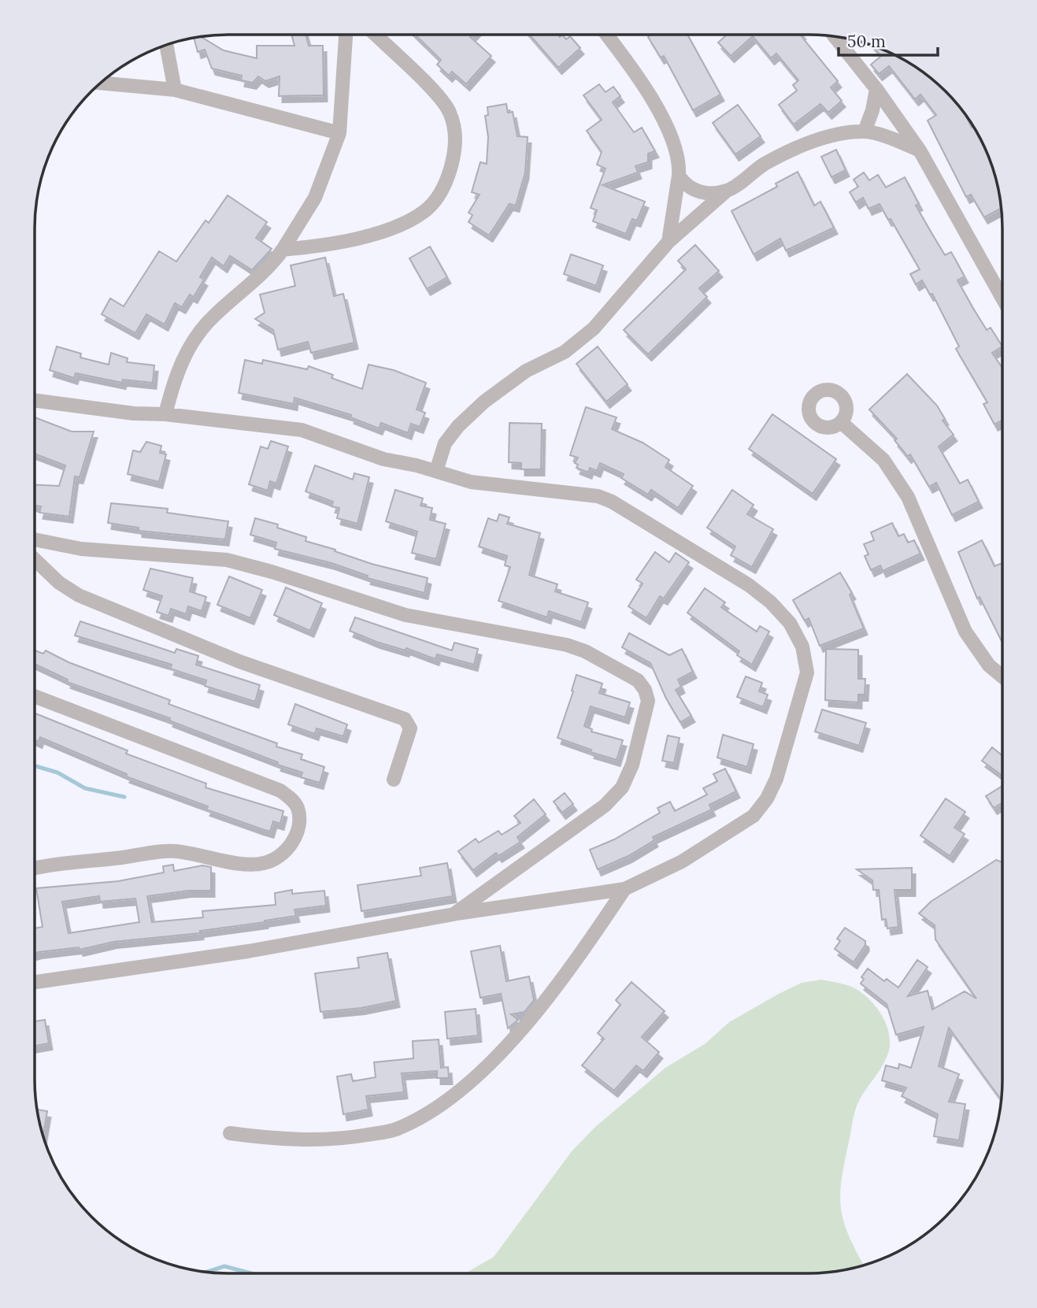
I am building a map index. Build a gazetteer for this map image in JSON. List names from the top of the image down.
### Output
{
  "scale_bar": "50 m"
}
